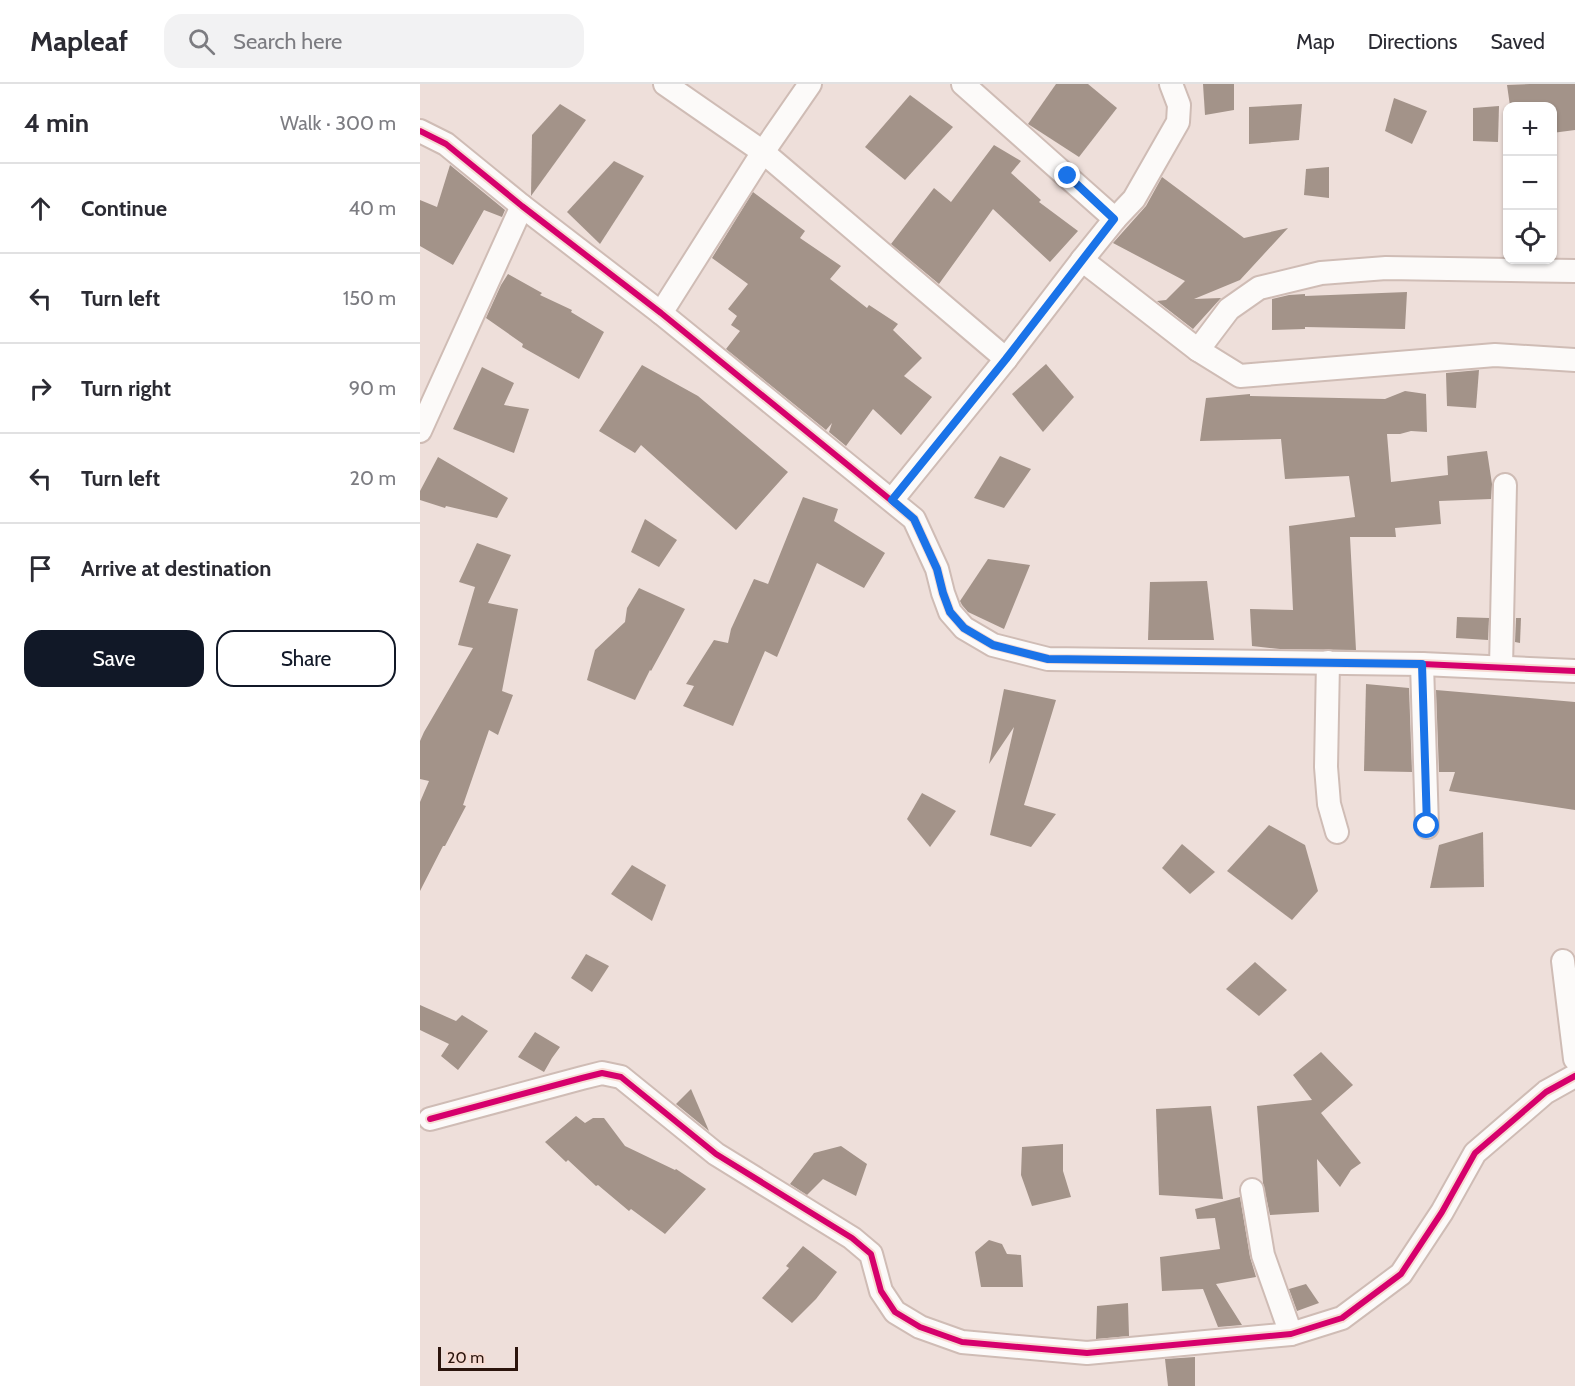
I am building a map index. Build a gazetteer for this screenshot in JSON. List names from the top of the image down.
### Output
{
  "scale_bar": "20 m",
  "page": {
    "header": "Mapleaf",
    "search": "Search here",
    "nav": ["Map", "Directions", "Saved"],
    "heading": ["4 min", "Walk · 300 m"],
    "map_buttons": ["+", "−"],
    "list": [
      ["Continue", "40 m"],
      ["Turn left", "150 m"],
      ["Turn right", "90 m"],
      ["Turn left", "20 m"],
      "Arrive at destination"
    ],
    "buttons": ["Save", "Share"],
    "scale": "20 m"
  }
}
